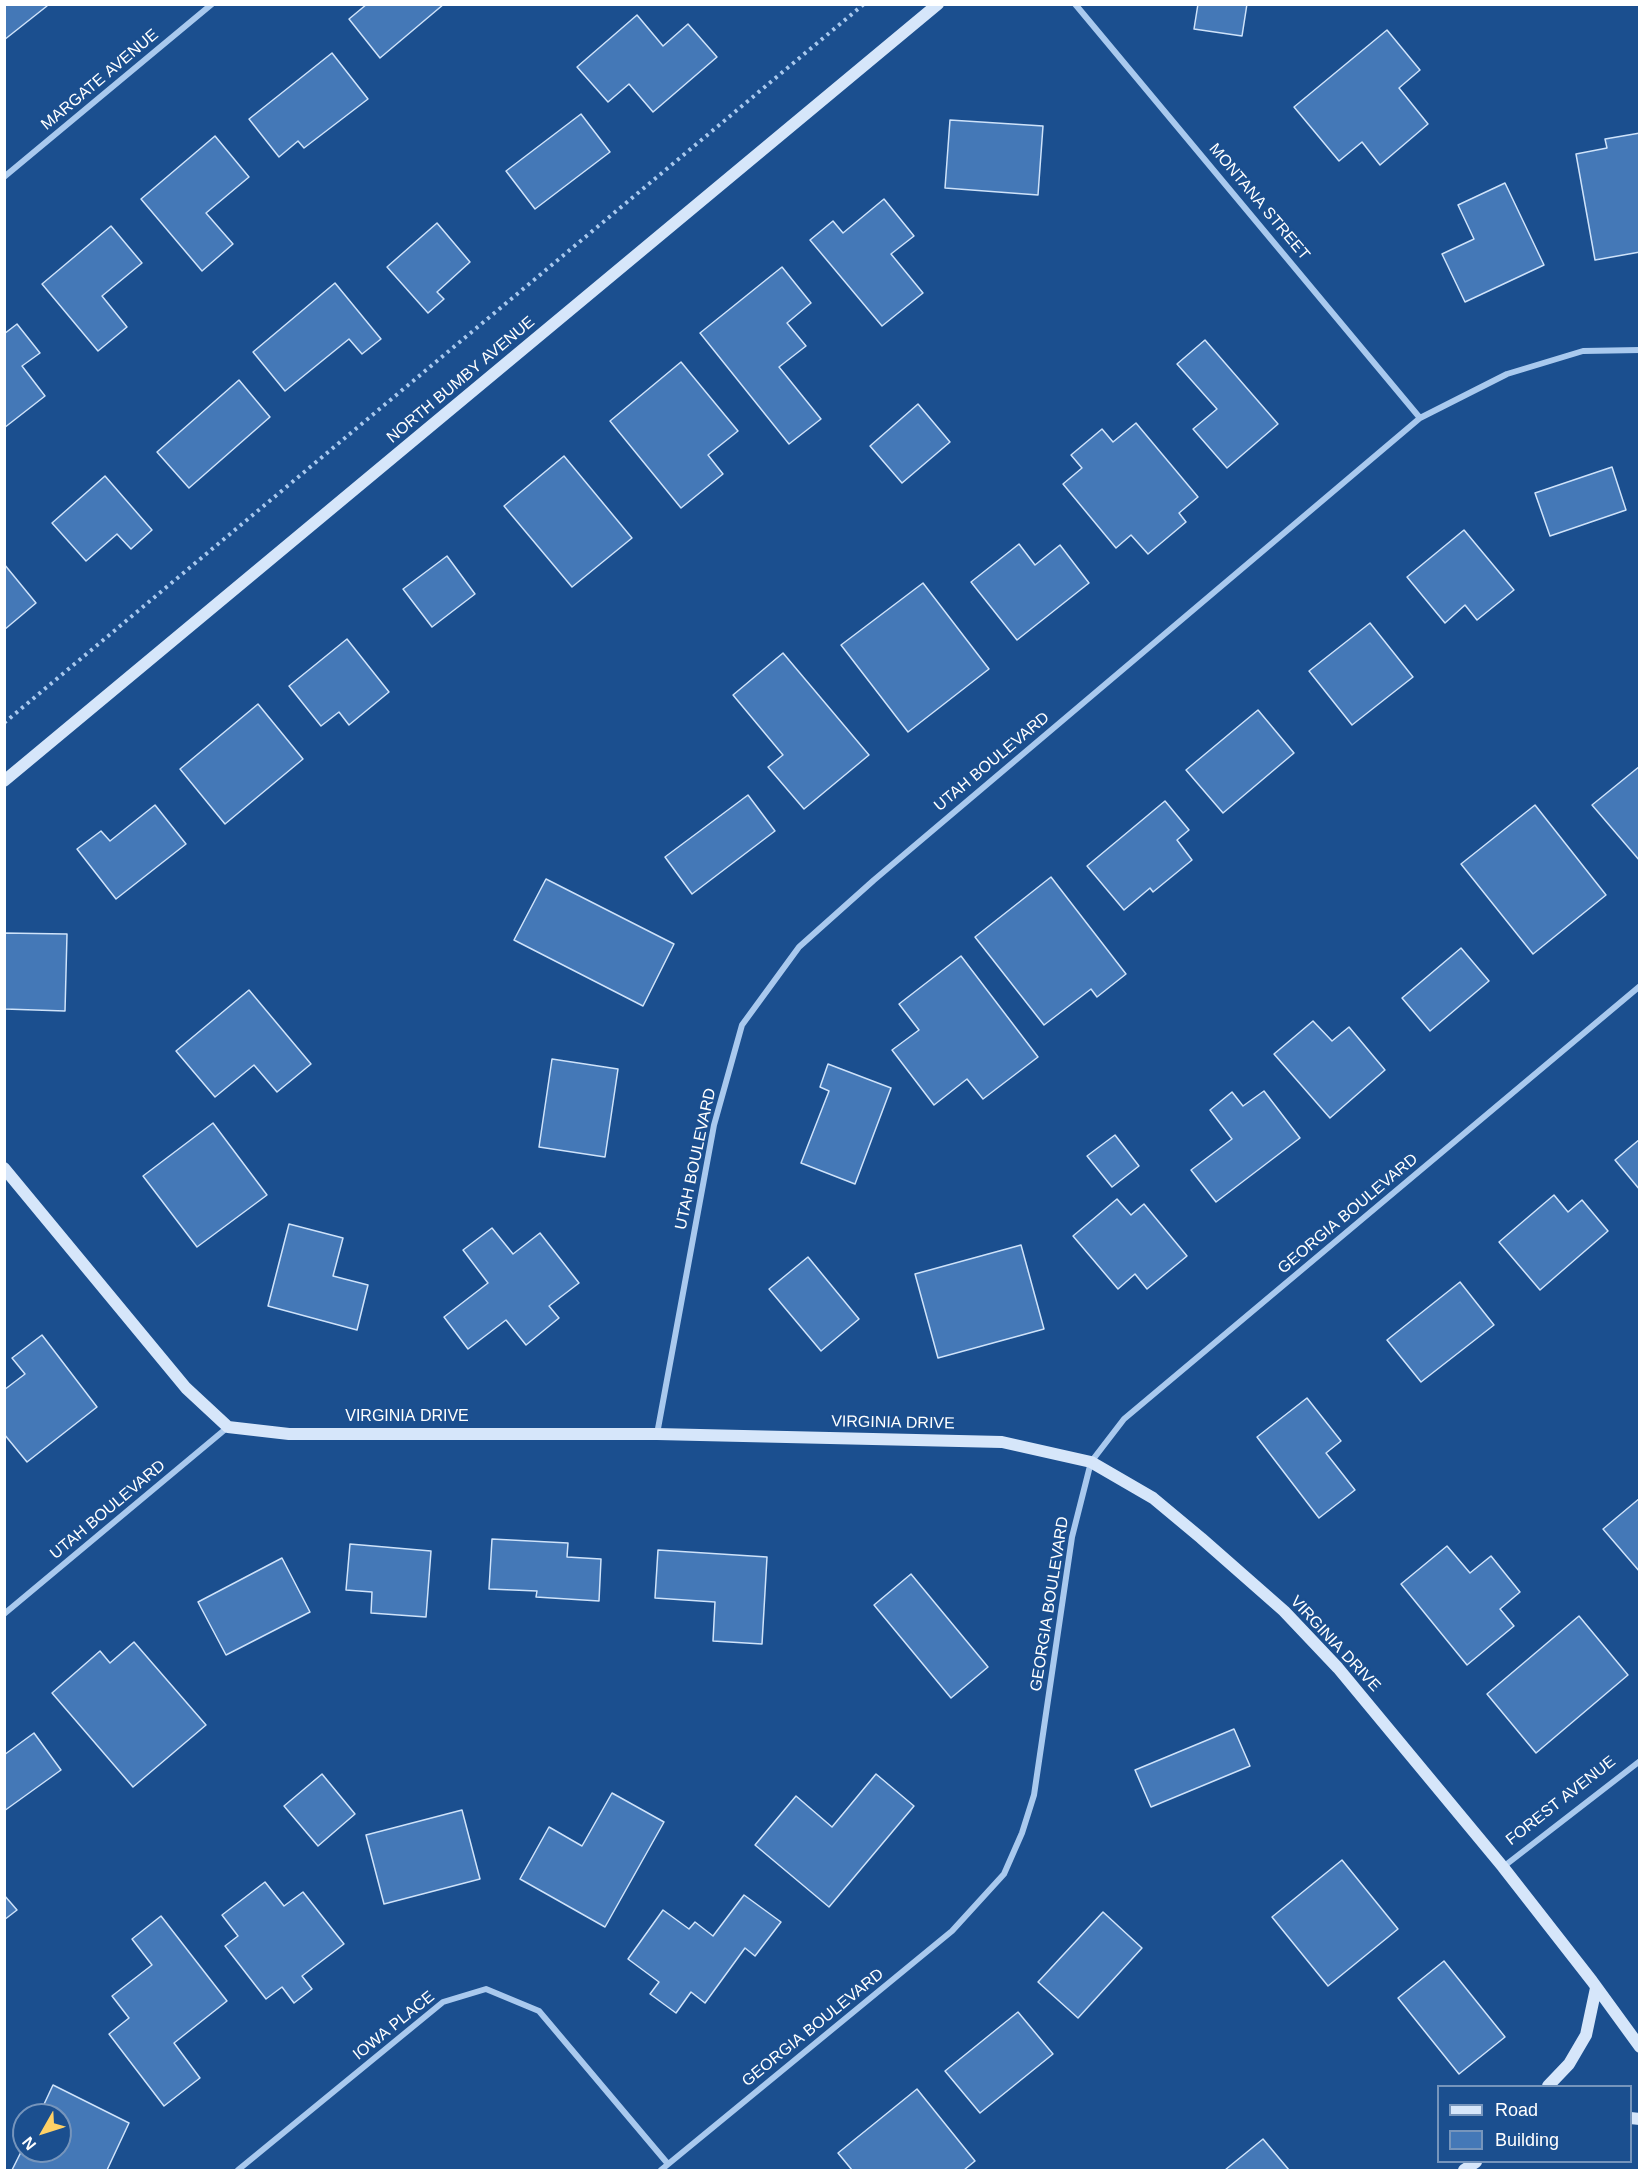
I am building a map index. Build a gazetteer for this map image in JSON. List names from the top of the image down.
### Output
{
  "streets": {
    "street": [
      "MARGATE AVENUE",
      "MONTANA STREET",
      "NORTH BUMBY AVENUE",
      "UTAH BOULEVARD",
      "GEORGIA BOULEVARD",
      "VIRGINIA DRIVE",
      "FOREST AVENUE",
      "IOWA PLACE"
    ]
  },
  "crossings": [
    ["MONTANA STREET", "UTAH BOULEVARD"],
    ["UTAH BOULEVARD", "VIRGINIA DRIVE"],
    ["GEORGIA BOULEVARD", "VIRGINIA DRIVE"],
    ["GEORGIA BOULEVARD", "IOWA PLACE"],
    ["VIRGINIA DRIVE", "FOREST AVENUE"]
  ],
  "legend": ["Road", "Building"],
  "north": "bottom left"
}
